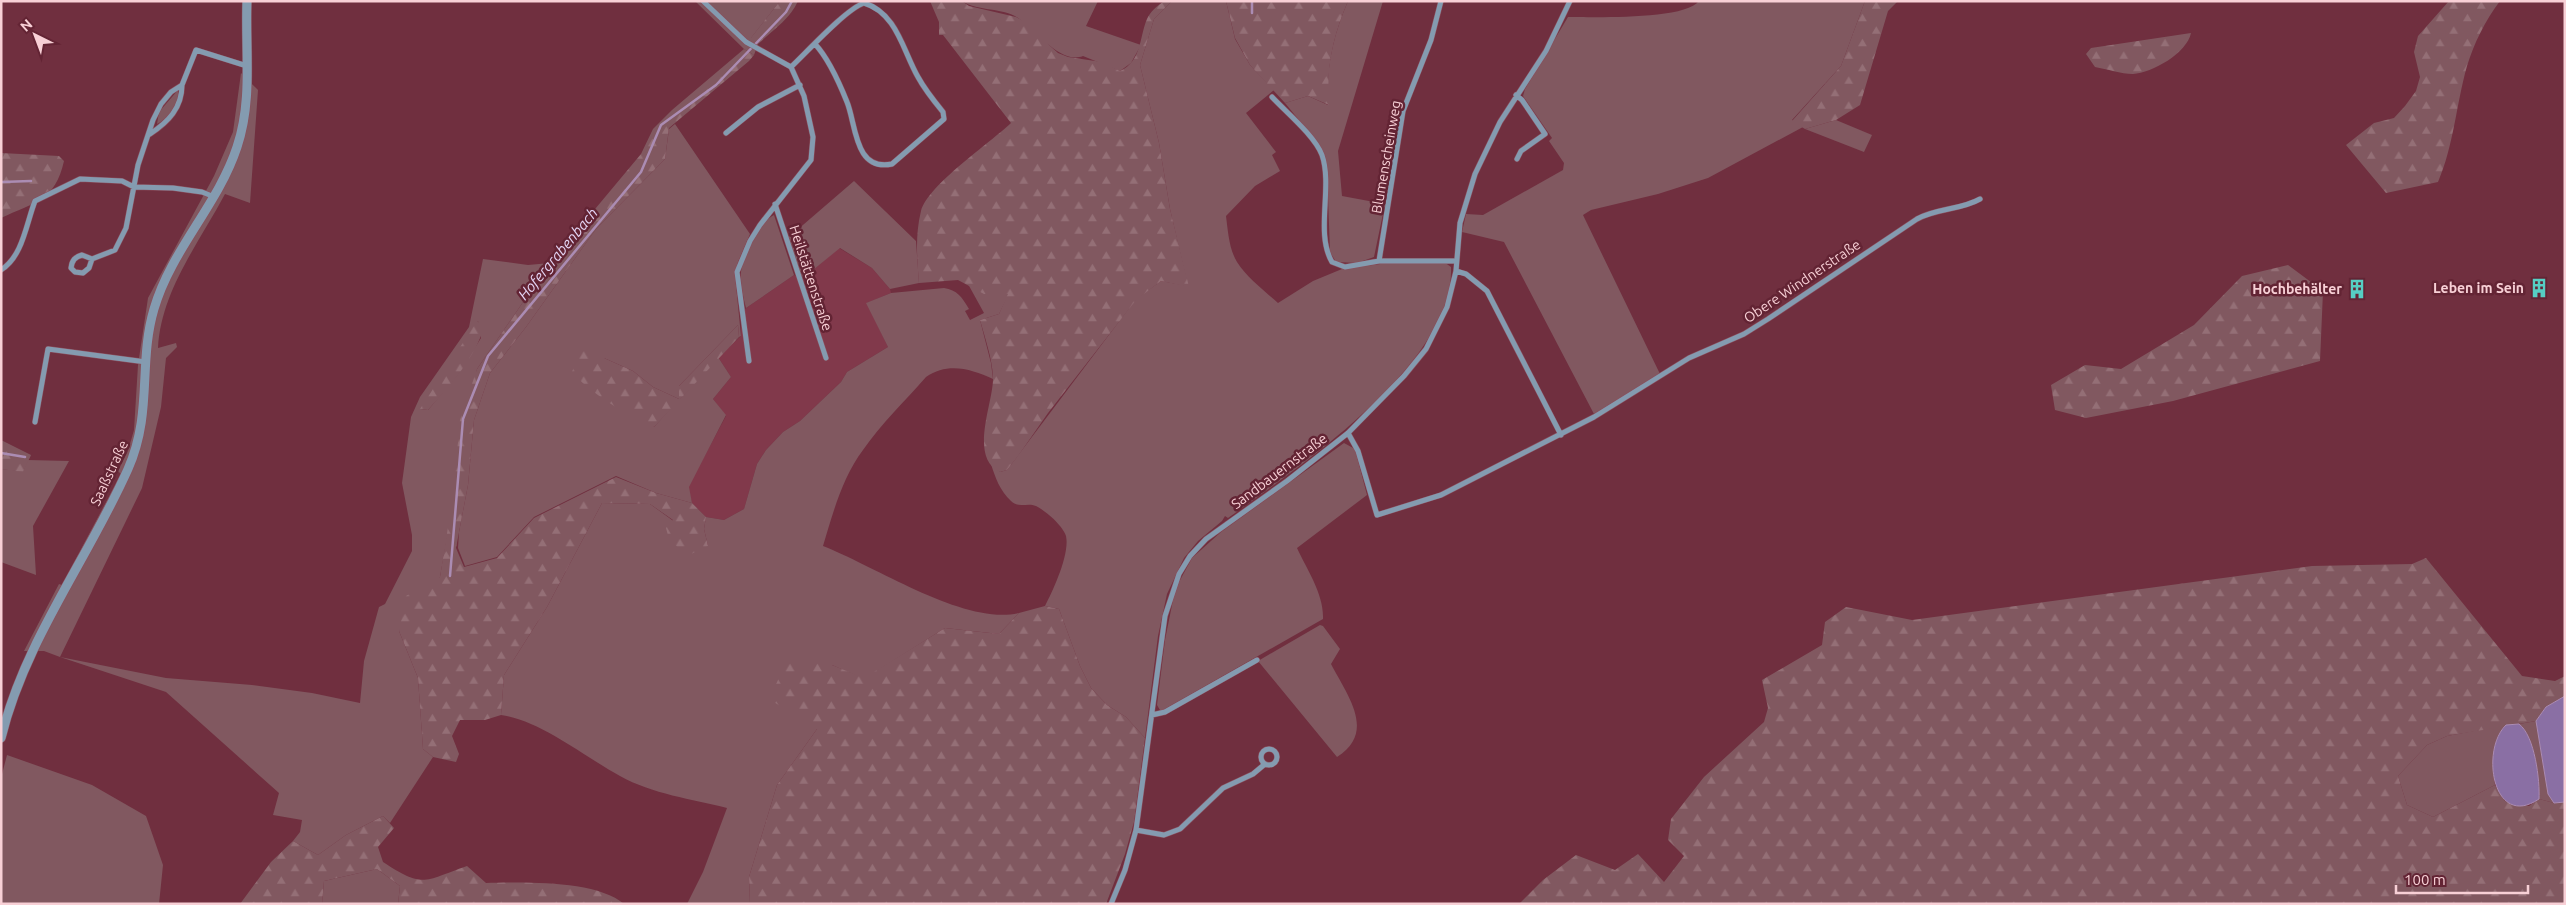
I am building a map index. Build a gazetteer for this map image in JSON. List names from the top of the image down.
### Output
{
  "streets": {
    "street": [
      "Blumenscheinweg",
      "Heilstättenstraße",
      "Obere Windnerstraße",
      "Sandbauernstraße",
      "Saaßstraße"
    ]
  },
  "crossings": [
    ["Obere Windnerstraße", "Sandbauernstraße"]
  ],
  "water": ["Hofergrabenbach"],
  "places": {
    "building": ["Leben im Sein", "Hochbehälter"]
  },
  "scale_bar": "100 m",
  "north": "top left"
}
